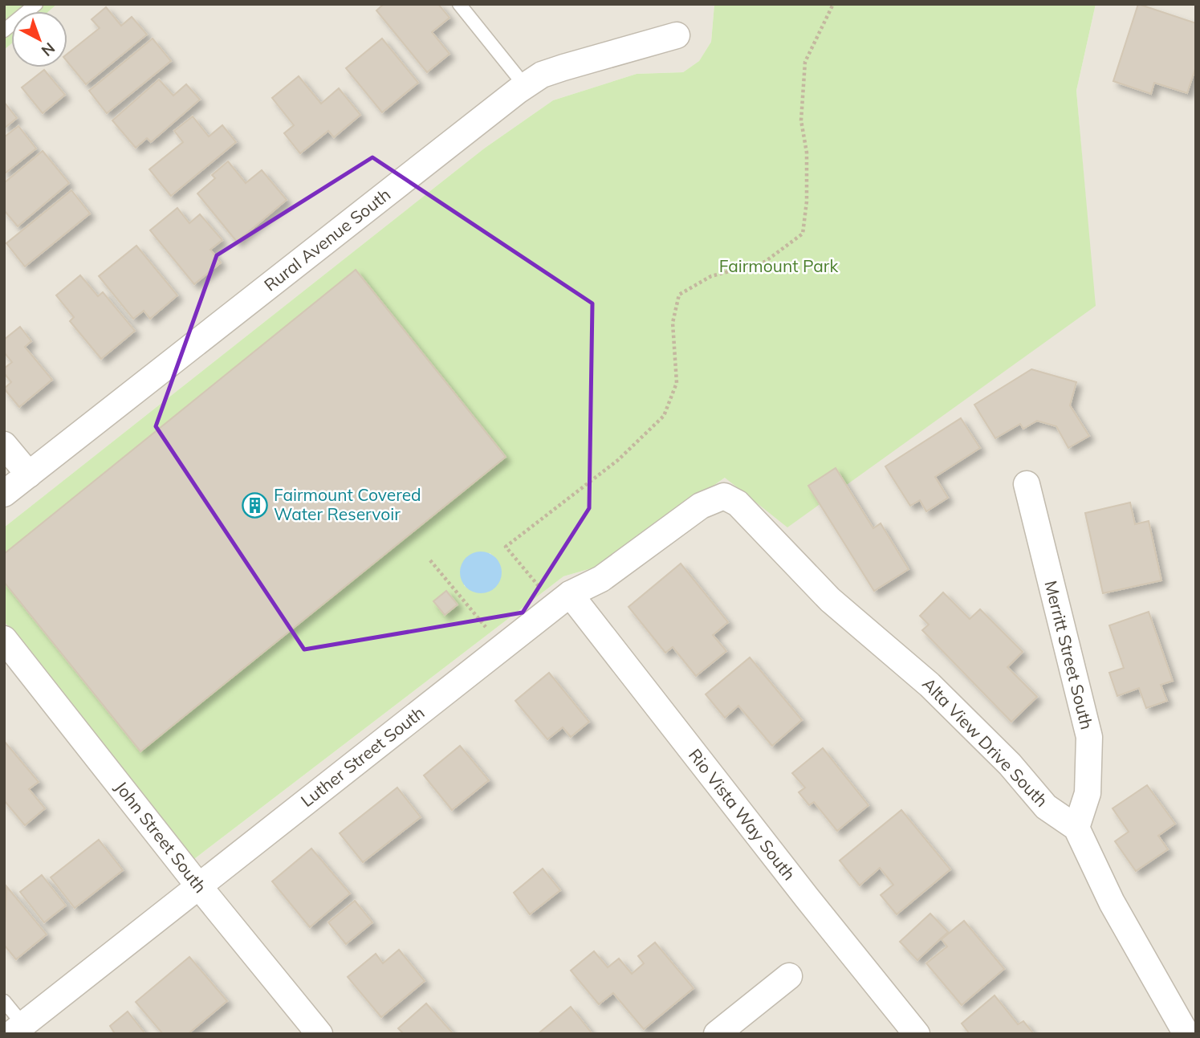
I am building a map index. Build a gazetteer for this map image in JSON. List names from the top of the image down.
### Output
{
  "streets": {
    "street": [
      "Rural Avenue South",
      "Merritt Street South",
      "Alta View Drive South",
      "Luther Street South",
      "Rio Vista Way South",
      "John Street South"
    ]
  },
  "crossings": [
    ["Merritt Street South", "Alta View Drive South"],
    ["Alta View Drive South", "Luther Street South"],
    ["Luther Street South", "Rio Vista Way South"],
    ["Luther Street South", "John Street South"]
  ],
  "parks": ["Fairmount Park"],
  "places": {
    "building": ["Fairmount Covered Water Reservoir"]
  },
  "north": "bottom right"
}
